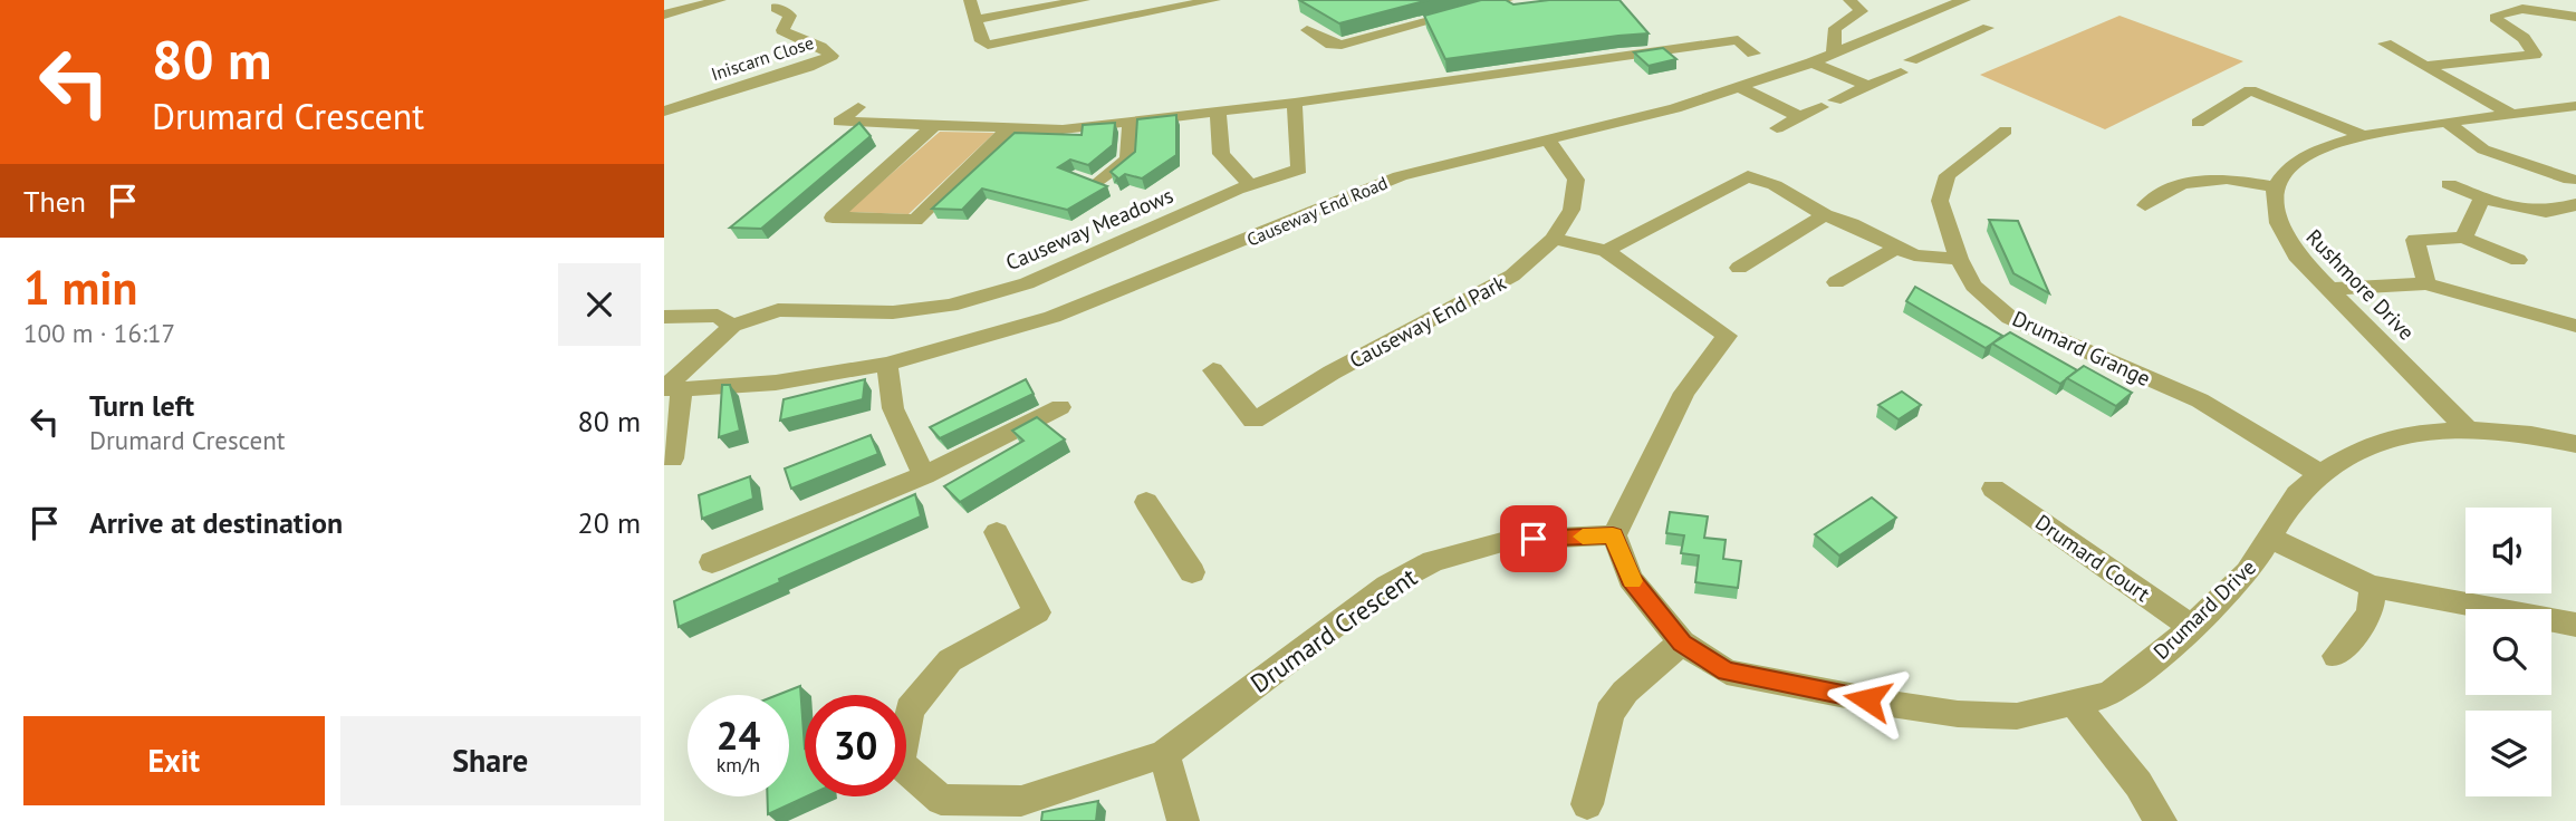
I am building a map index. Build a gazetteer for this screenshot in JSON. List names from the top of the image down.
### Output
{
  "streets": {
    "street": [
      "Iniscarn Close",
      "Causeway End Road",
      "Causeway Meadows",
      "Rushmore Drive",
      "Causeway End Park",
      "Drumard Grange",
      "Drumard Court",
      "Drumard Drive",
      "Drumard Crescent"
    ]
  },
  "crossings": [
    ["Causeway End Road", "Causeway Meadows"],
    ["Causeway End Road", "Causeway End Park"],
    ["Rushmore Drive", "Drumard Drive"],
    ["Drumard Grange", "Drumard Drive"],
    ["Drumard Court", "Drumard Drive"],
    ["Drumard Drive", "Drumard Crescent"]
  ],
  "page": {
    "turn": ["80 m", "Drumard Crescent"],
    "then": "Then",
    "heading": ["1 min", "100 m · 16:17"],
    "list": [
      {
        "name": "Turn left",
        "note": "Drumard Crescent",
        "value": "80 m"
      },
      {
        "name": "Arrive at destination",
        "value": "20 m"
      }
    ],
    "speed": "24 km/h",
    "limit": "30",
    "buttons": ["Exit", "Share"]
  }
}
